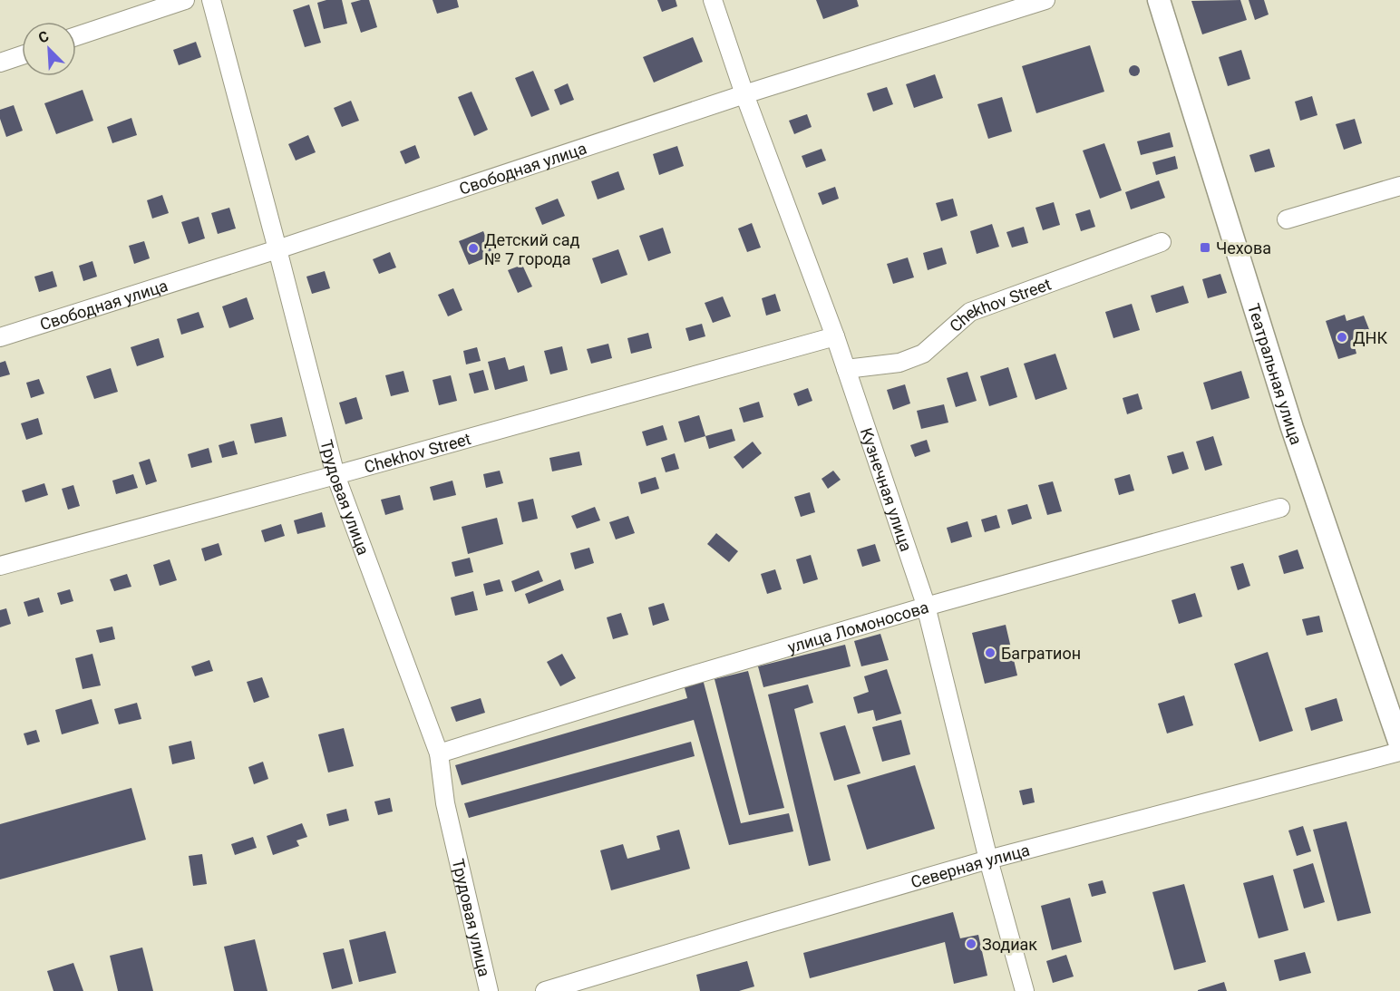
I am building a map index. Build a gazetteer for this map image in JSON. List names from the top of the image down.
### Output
{
  "streets": {
    "main road": ["Театральная улица"],
    "street": [
      "Свободная улица",
      "Chekhov Street",
      "Кузнечная улица",
      "Трудовая улица",
      "улица Ломоносова",
      "Северная улица"
    ]
  },
  "crossings": [
    ["Свободная улица", "Кузнечная улица"],
    ["Свободная улица", "Трудовая улица"],
    ["Chekhov Street", "Кузнечная улица"],
    ["Chekhov Street", "Трудовая улица"],
    ["Кузнечная улица", "улица Ломоносова"],
    ["Кузнечная улица", "Северная улица"],
    ["Трудовая улица", "улица Ломоносова"]
  ],
  "places": {
    "transit": ["Чехова"],
    "other": [
      "Детский сад № 7 города",
      "ДНК",
      "Багратион",
      "Зодиак"
    ]
  },
  "north": "top left"
}
